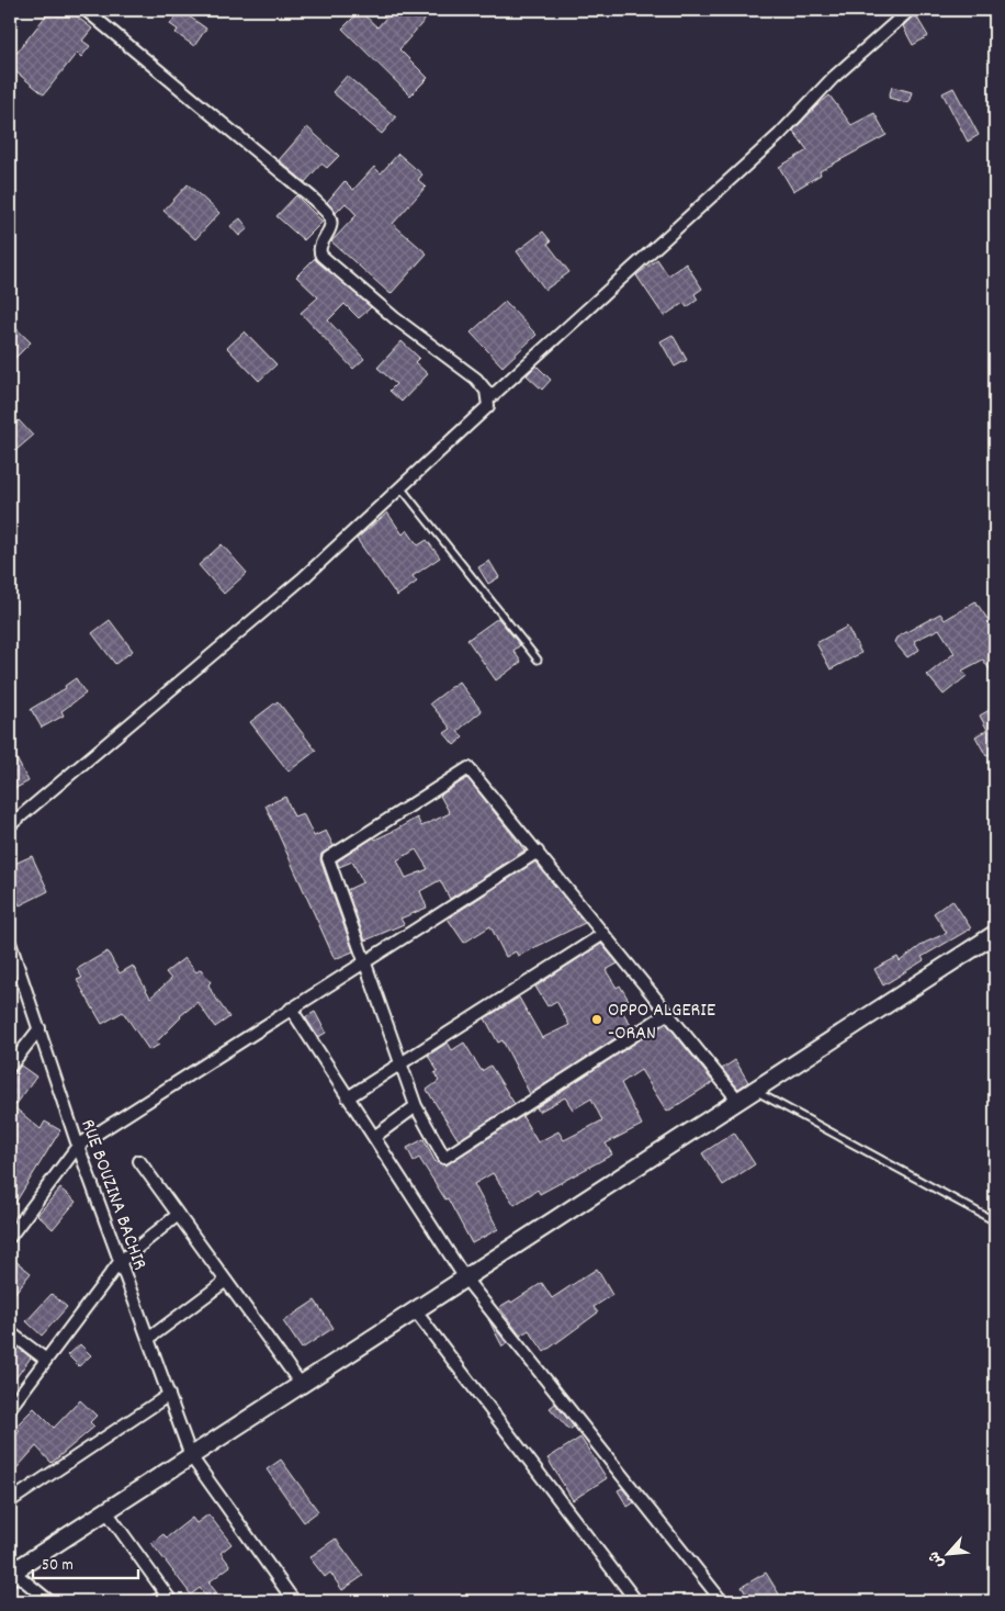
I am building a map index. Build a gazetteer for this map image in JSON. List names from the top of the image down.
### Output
{
  "streets": {
    "street": ["RUE BOUZINA BACHIR"]
  },
  "places": ["OPPO ALGERIE -ORAN"],
  "scale_bar": "50 m",
  "north": "bottom left"
}
